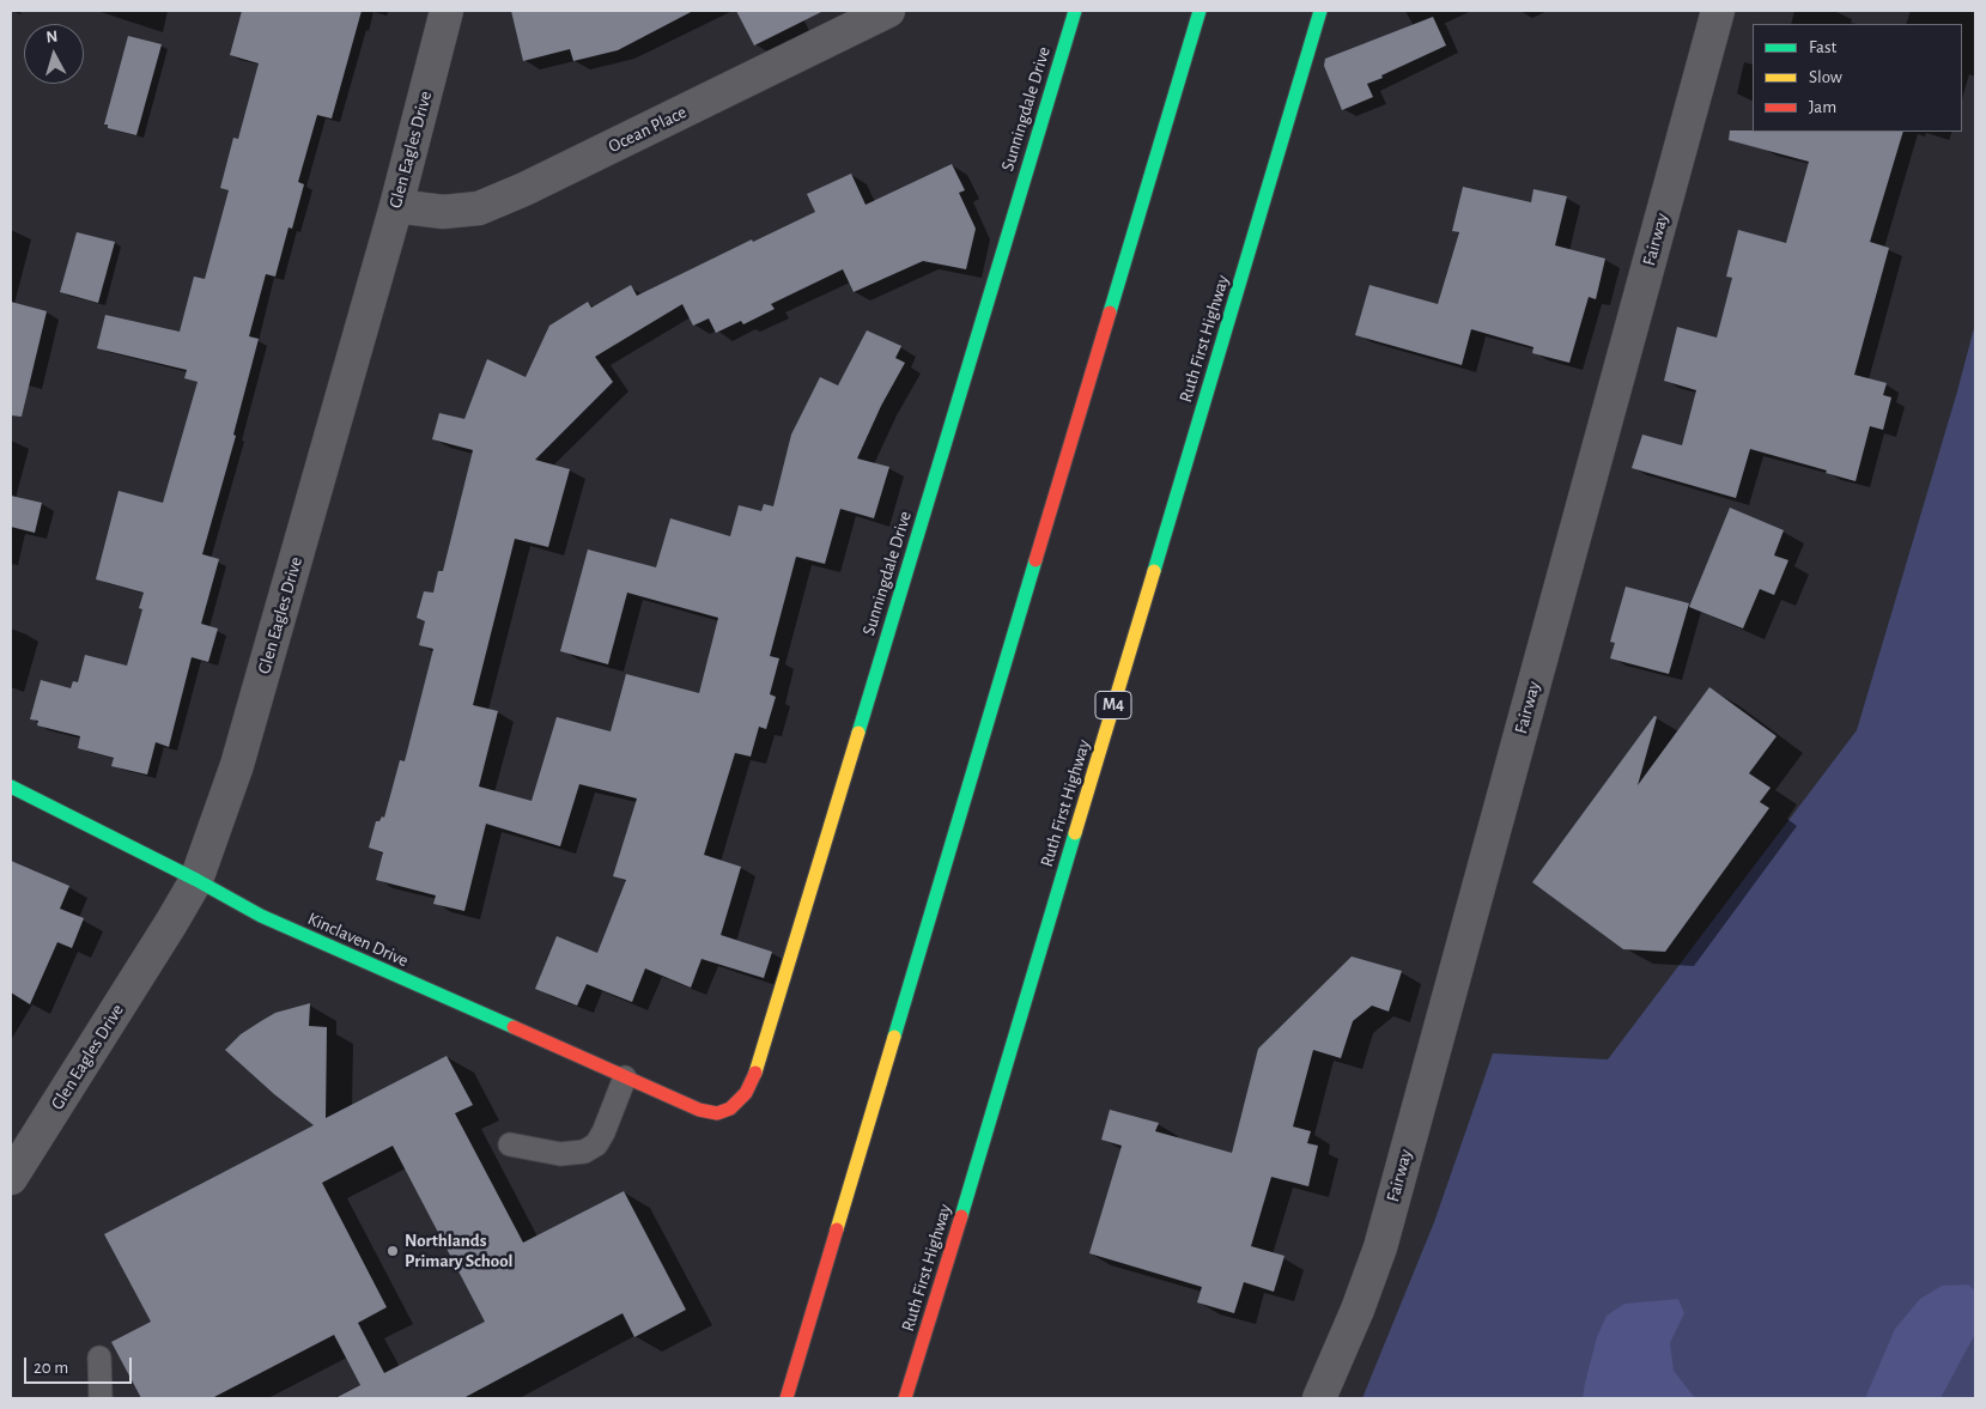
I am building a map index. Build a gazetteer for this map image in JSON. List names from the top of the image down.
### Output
{
  "streets": {
    "main road": [
      "Sunningdale Drive",
      "Ruth First Highway",
      "M4",
      "Kinclaven Drive"
    ],
    "street": ["Ocean Place", "Glen Eagles Drive", "Fairway"]
  },
  "crossings": [
    ["Sunningdale Drive", "Kinclaven Drive"],
    ["Ocean Place", "Glen Eagles Drive"],
    ["Glen Eagles Drive", "Kinclaven Drive"]
  ],
  "places": ["Northlands Primary School"],
  "legend": ["Fast", "Slow", "Jam"],
  "scale_bar": "20 m",
  "north": "top"
}
